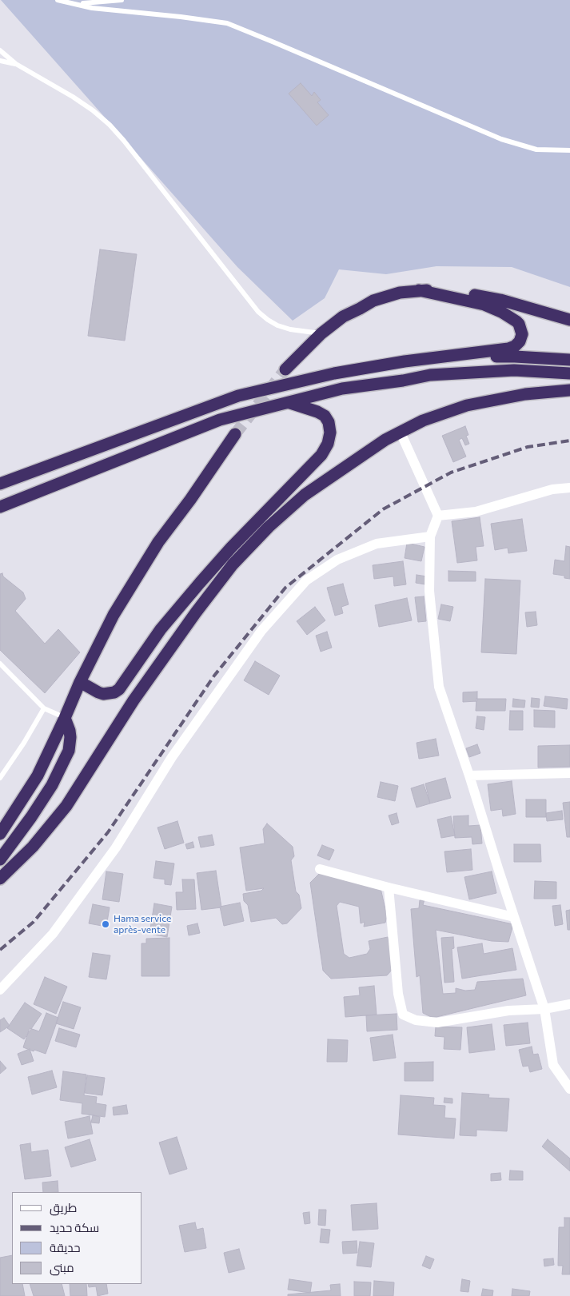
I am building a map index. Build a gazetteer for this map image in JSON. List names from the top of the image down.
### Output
{
  "places": ["Hama service après-vente"],
  "legend": [
    "طريق",
    "سكة حديد",
    "حديقة",
    "مبنى"
  ]
}
